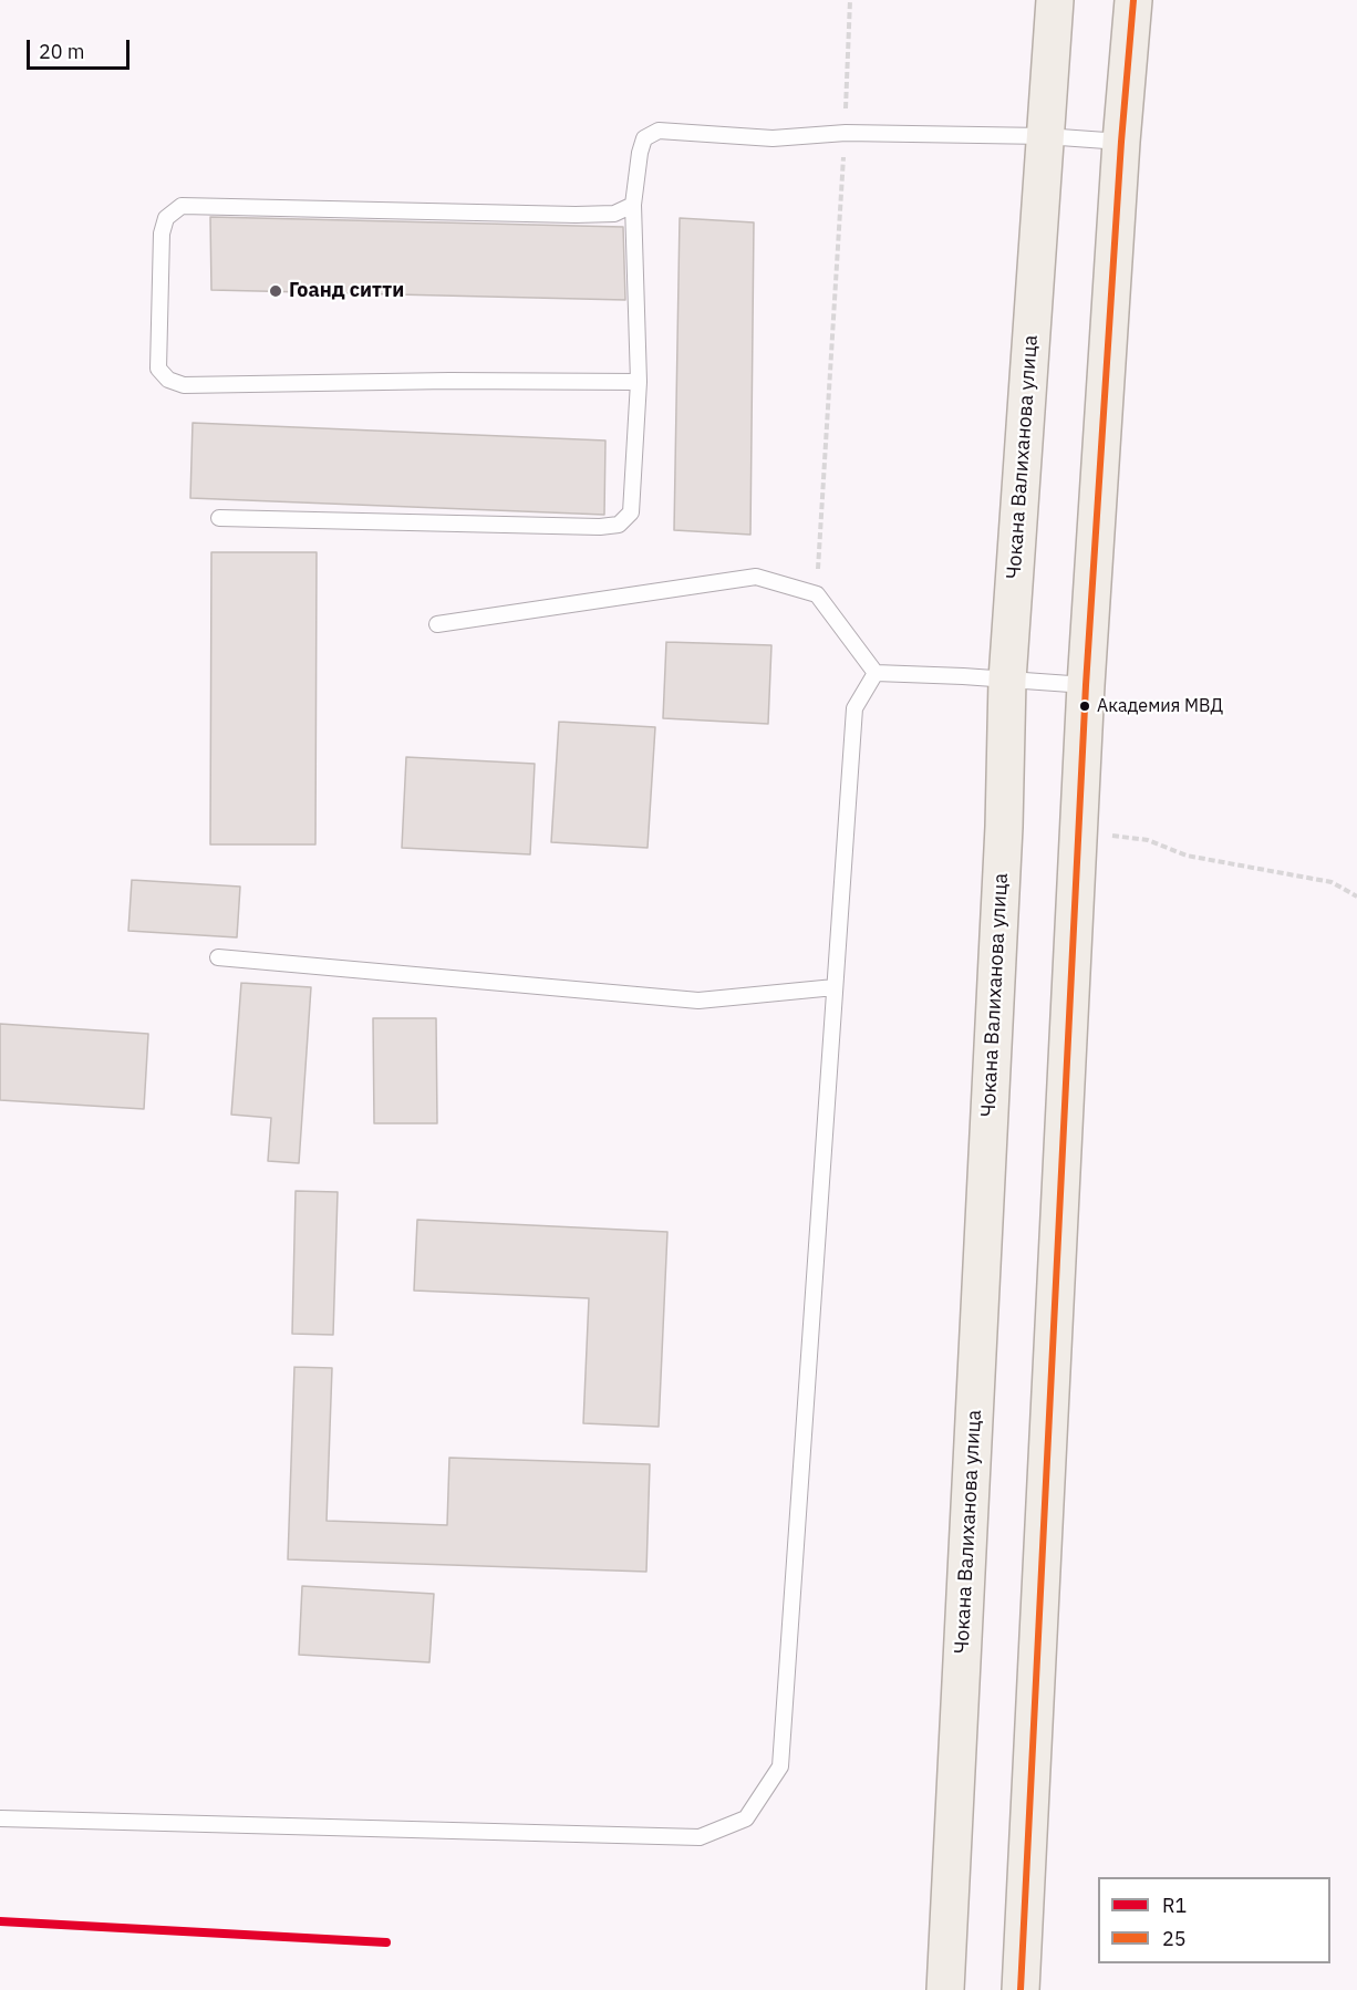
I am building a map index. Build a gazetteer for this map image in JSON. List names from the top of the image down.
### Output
{
  "streets": {
    "main road": ["Чокана Валиханова улица"]
  },
  "places": ["Гоанд ситти", "Академия МВД"],
  "lines": ["transit line 25", "transit line R1"],
  "legend": ["R1", "25"],
  "scale_bar": "20 m"
}
